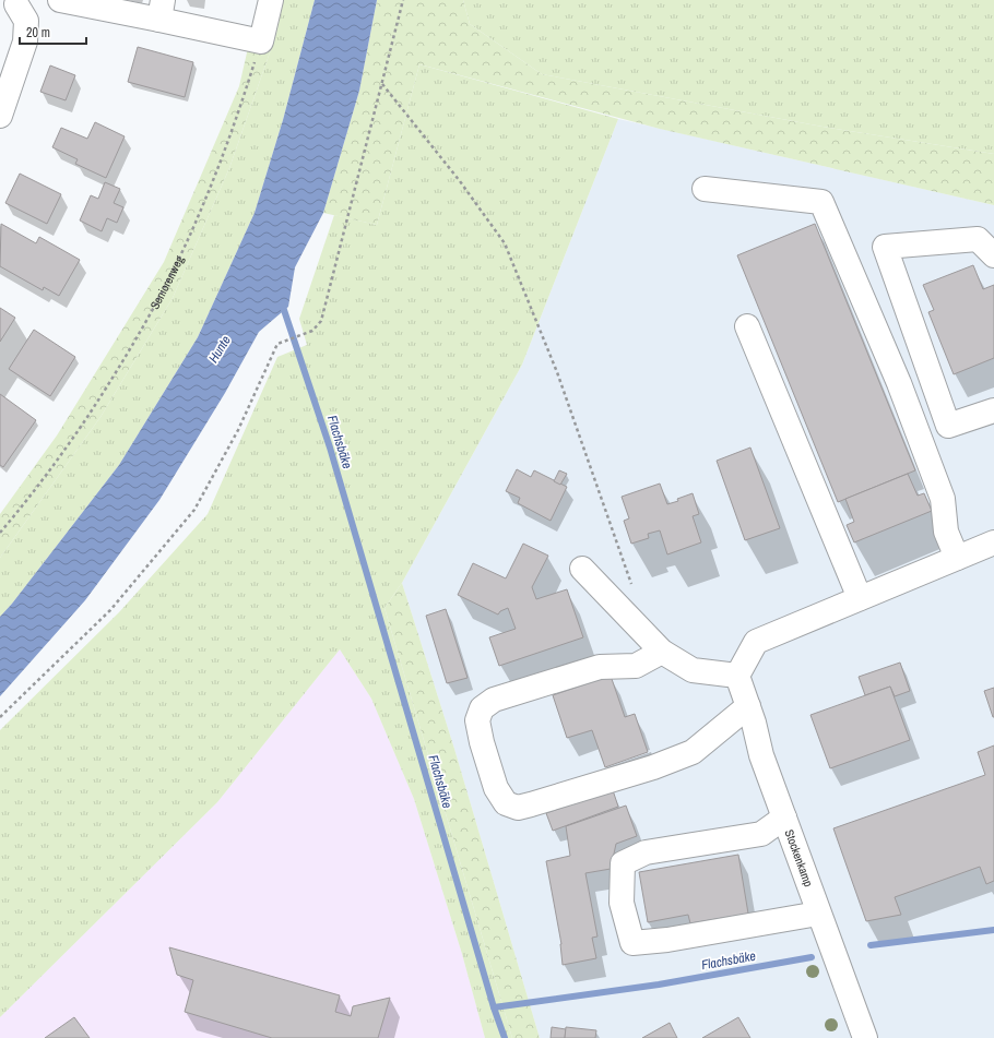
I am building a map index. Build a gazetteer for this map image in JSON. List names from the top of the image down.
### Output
{
  "streets": {
    "street": ["Stockenkamp"],
    "path": ["Seniorenweg"]
  },
  "water": ["Hunte", "Flachsbäke"],
  "scale_bar": "20 m"
}
